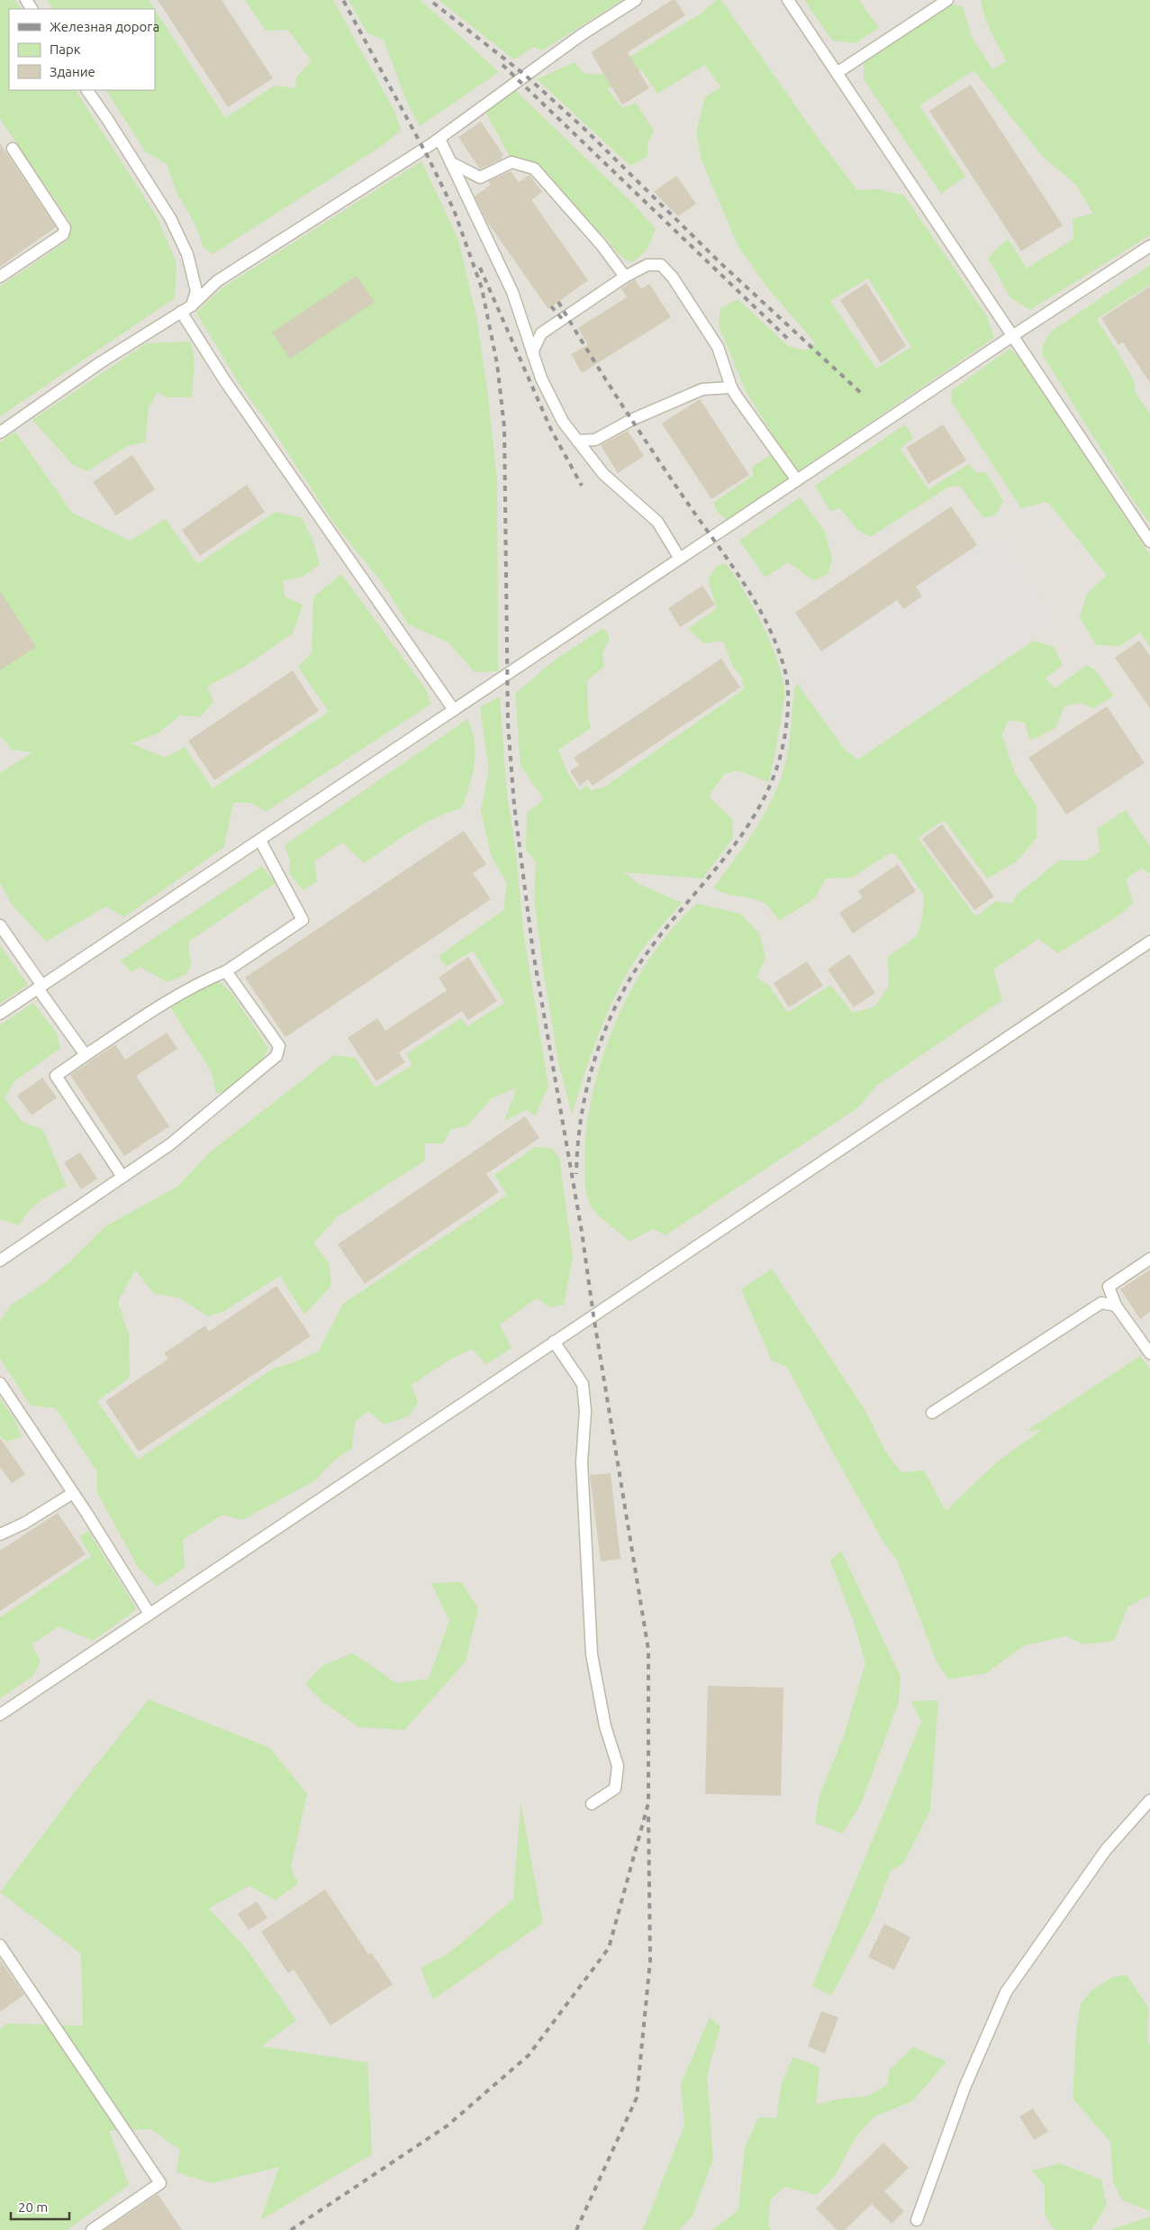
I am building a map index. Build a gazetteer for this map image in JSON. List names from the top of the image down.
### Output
{
  "legend": ["Железная дорога", "Парк", "Здание"],
  "scale_bar": "20 m"
}
